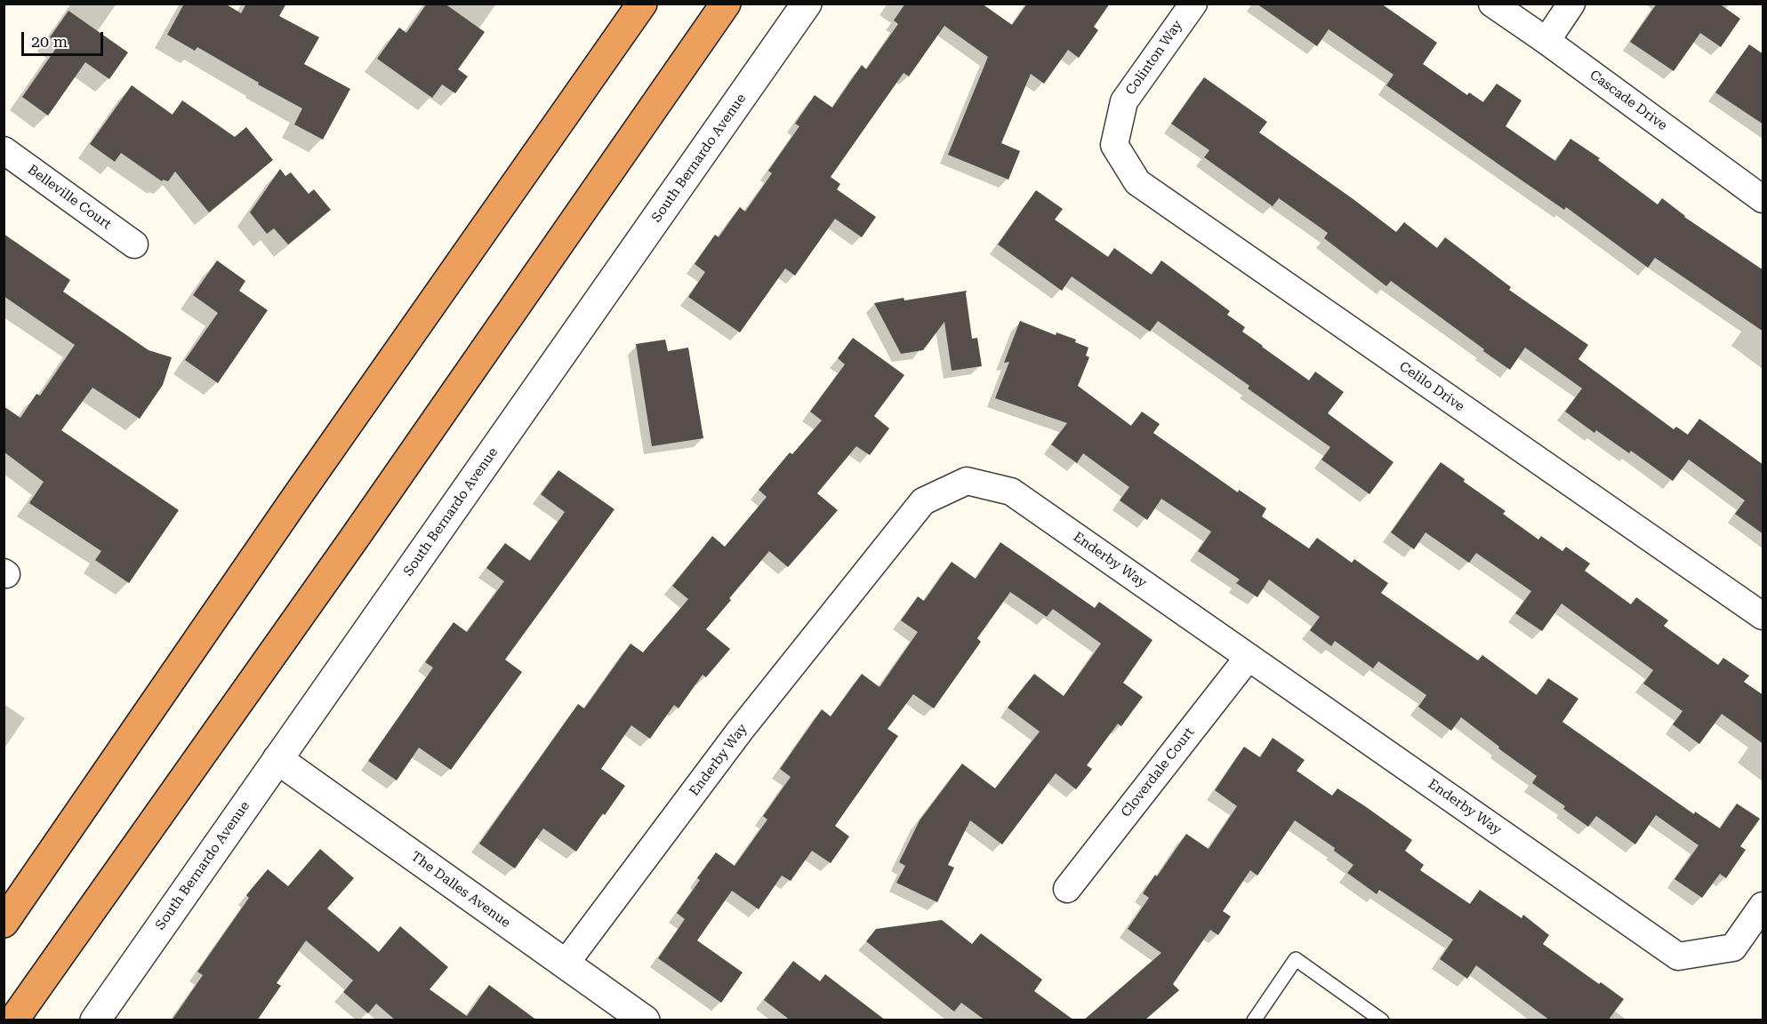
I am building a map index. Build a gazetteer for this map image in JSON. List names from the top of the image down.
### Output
{
  "streets": {
    "street": [
      "Colinton Way",
      "Cascade Drive",
      "South Bernardo Avenue",
      "Belleville Court",
      "Celilo Drive",
      "Enderby Way",
      "Cloverdale Court",
      "The Dalles Avenue"
    ]
  },
  "crossings": [
    ["Colinton Way", "Celilo Drive"],
    ["South Bernardo Avenue", "The Dalles Avenue"],
    ["Enderby Way", "Cloverdale Court"],
    ["Enderby Way", "The Dalles Avenue"]
  ],
  "scale_bar": "20 m"
}
